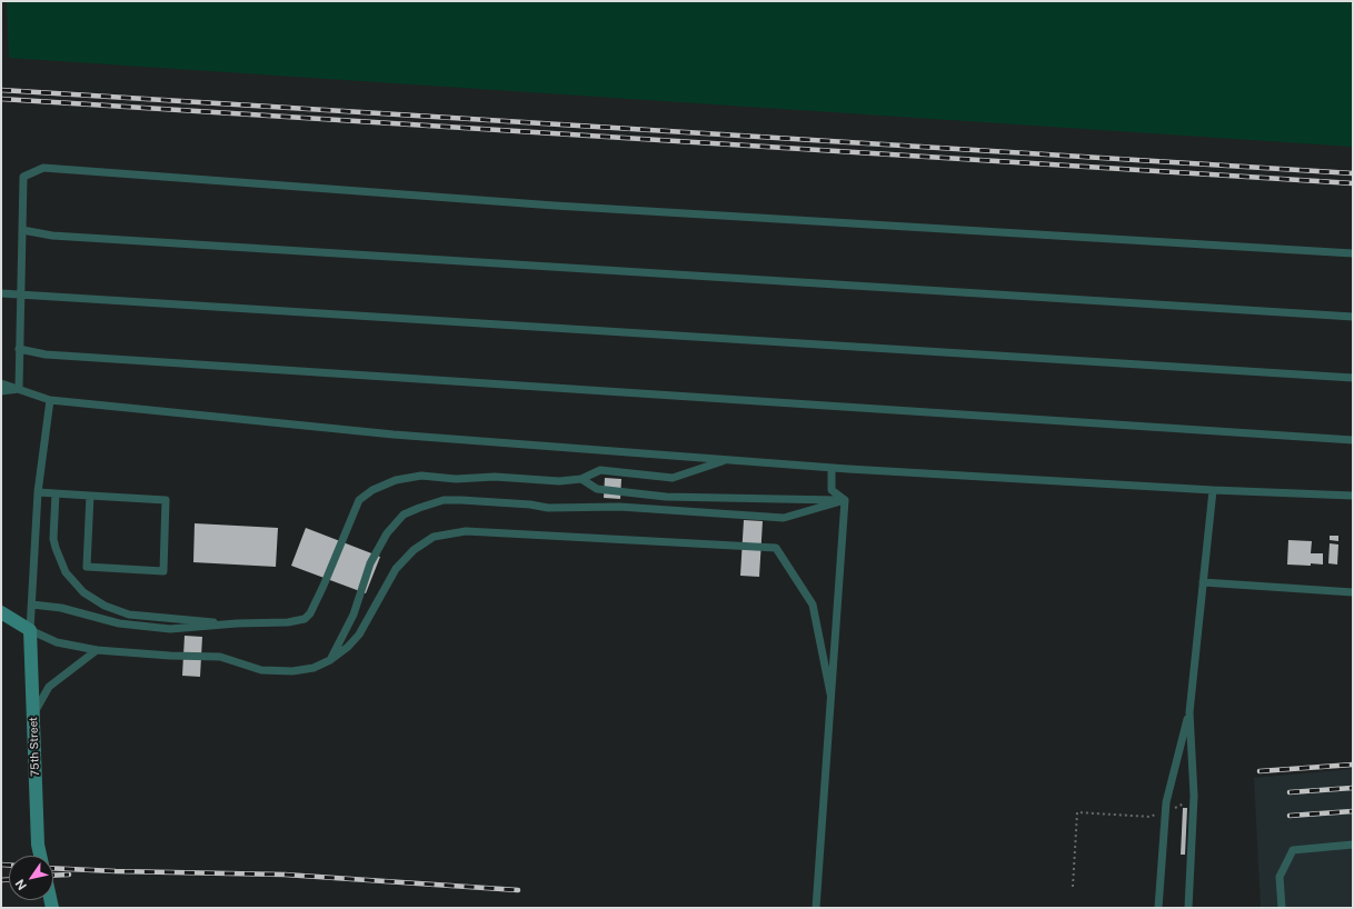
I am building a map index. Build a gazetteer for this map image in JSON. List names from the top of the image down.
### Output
{
  "streets": {
    "street": ["75th Street"]
  },
  "north": "bottom left"
}
